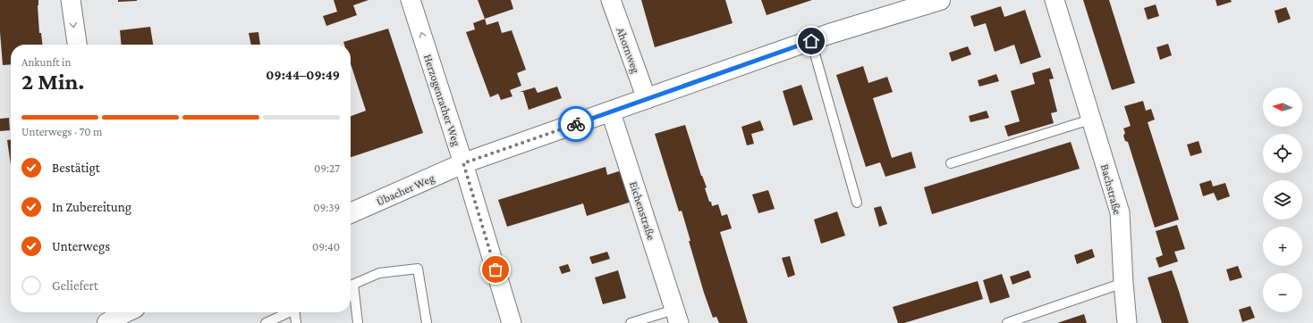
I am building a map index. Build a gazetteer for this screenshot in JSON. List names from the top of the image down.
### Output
{
  "streets": {
    "street": [
      "Ahornweg",
      "Herzogenrather Weg",
      "Übacher Weg",
      "Bachstraße",
      "Eichenstraße"
    ]
  },
  "crossings": [
    ["Ahornweg", "Übacher Weg"],
    ["Herzogenrather Weg", "Übacher Weg"],
    ["Übacher Weg", "Eichenstraße"]
  ],
  "one_way": ["Herzogenrather Weg"],
  "north": "left",
  "page": {
    "heading": ["2 Min.", "Ankunft in", "09:44–09:49"],
    "map_buttons": ["+", "−"],
    "bar": "Unterwegs · 70 m",
    "list": [
      ["Bestätigt", "09:27"],
      ["In Zubereitung", "09:39"],
      ["Unterwegs", "09:40"],
      "Geliefert"
    ]
  }
}
